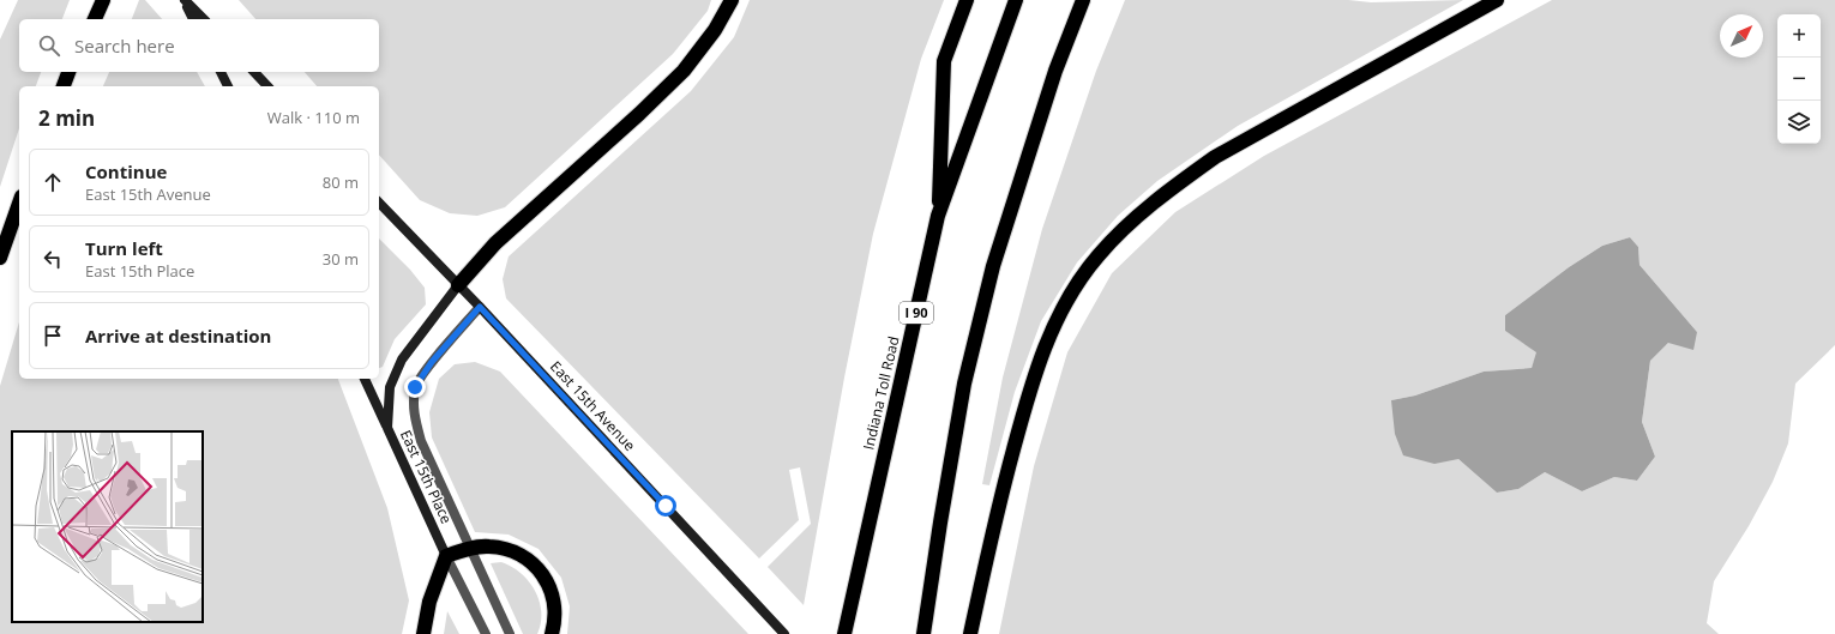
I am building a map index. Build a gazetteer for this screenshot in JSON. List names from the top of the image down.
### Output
{
  "streets": {
    "highway": ["I 90", "Indiana Toll Road"],
    "street": ["East 15th Avenue", "East 15th Place"]
  },
  "crossings": [
    ["East 15th Avenue", "East 15th Place"]
  ],
  "north": "top right",
  "page": {
    "map_buttons": ["+", "−"],
    "search": "Search here",
    "heading": ["2 min", "Walk · 110 m"],
    "list": [
      ["Continue", "East 15th Avenue", "80 m"],
      ["Turn left", "East 15th Place", "30 m"],
      "Arrive at destination"
    ]
  }
}
